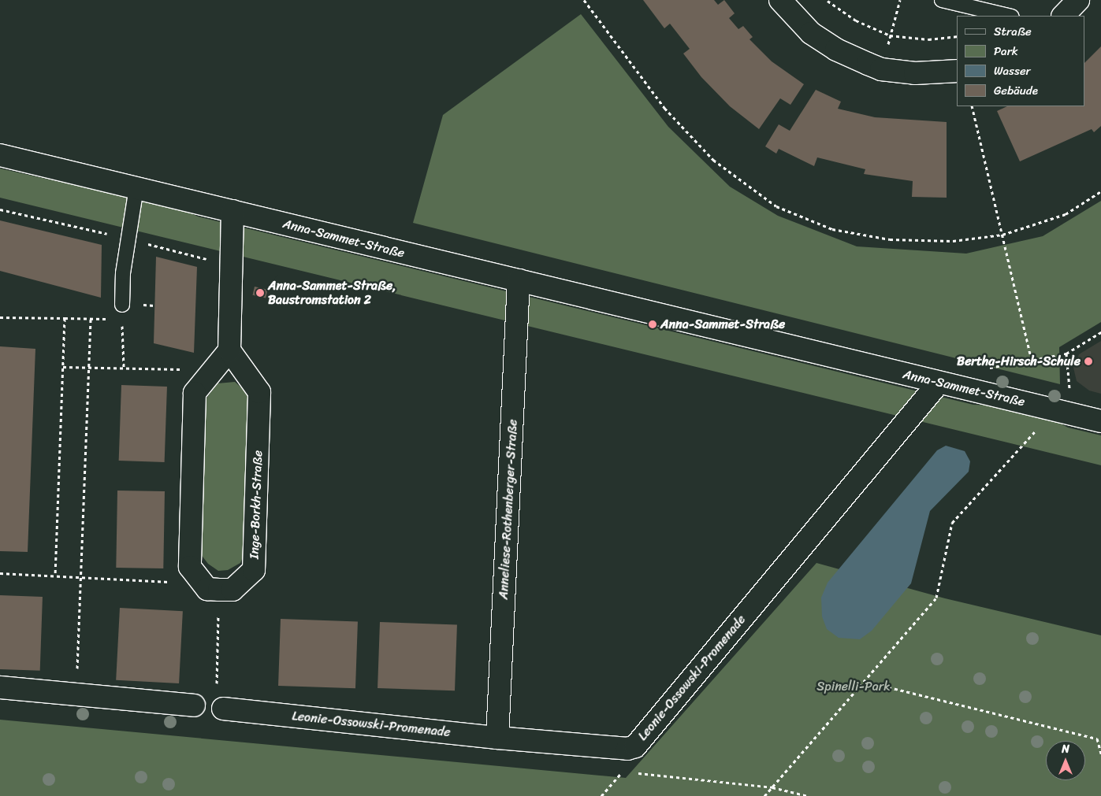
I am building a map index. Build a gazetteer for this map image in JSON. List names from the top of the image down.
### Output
{
  "streets": {
    "street": [
      "Anna-Sammet-Straße",
      "Inge-Borkh-Straße",
      "Anneliese-Rothenberger-Straße",
      "Leonie-Ossowski-Promenade"
    ]
  },
  "crossings": [
    ["Anna-Sammet-Straße", "Anneliese-Rothenberger-Straße"],
    ["Anna-Sammet-Straße", "Leonie-Ossowski-Promenade"],
    ["Anneliese-Rothenberger-Straße", "Leonie-Ossowski-Promenade"]
  ],
  "parks": ["Spinelli-Park"],
  "places": ["Anna-Sammet-Straße, Baustromstation 2", "Anna-Sammet-Straße", "Bertha-Hirsch-Schule"],
  "legend": [
    "Straße",
    "Park",
    "Wasser",
    "Gebäude"
  ],
  "north": "top"
}
